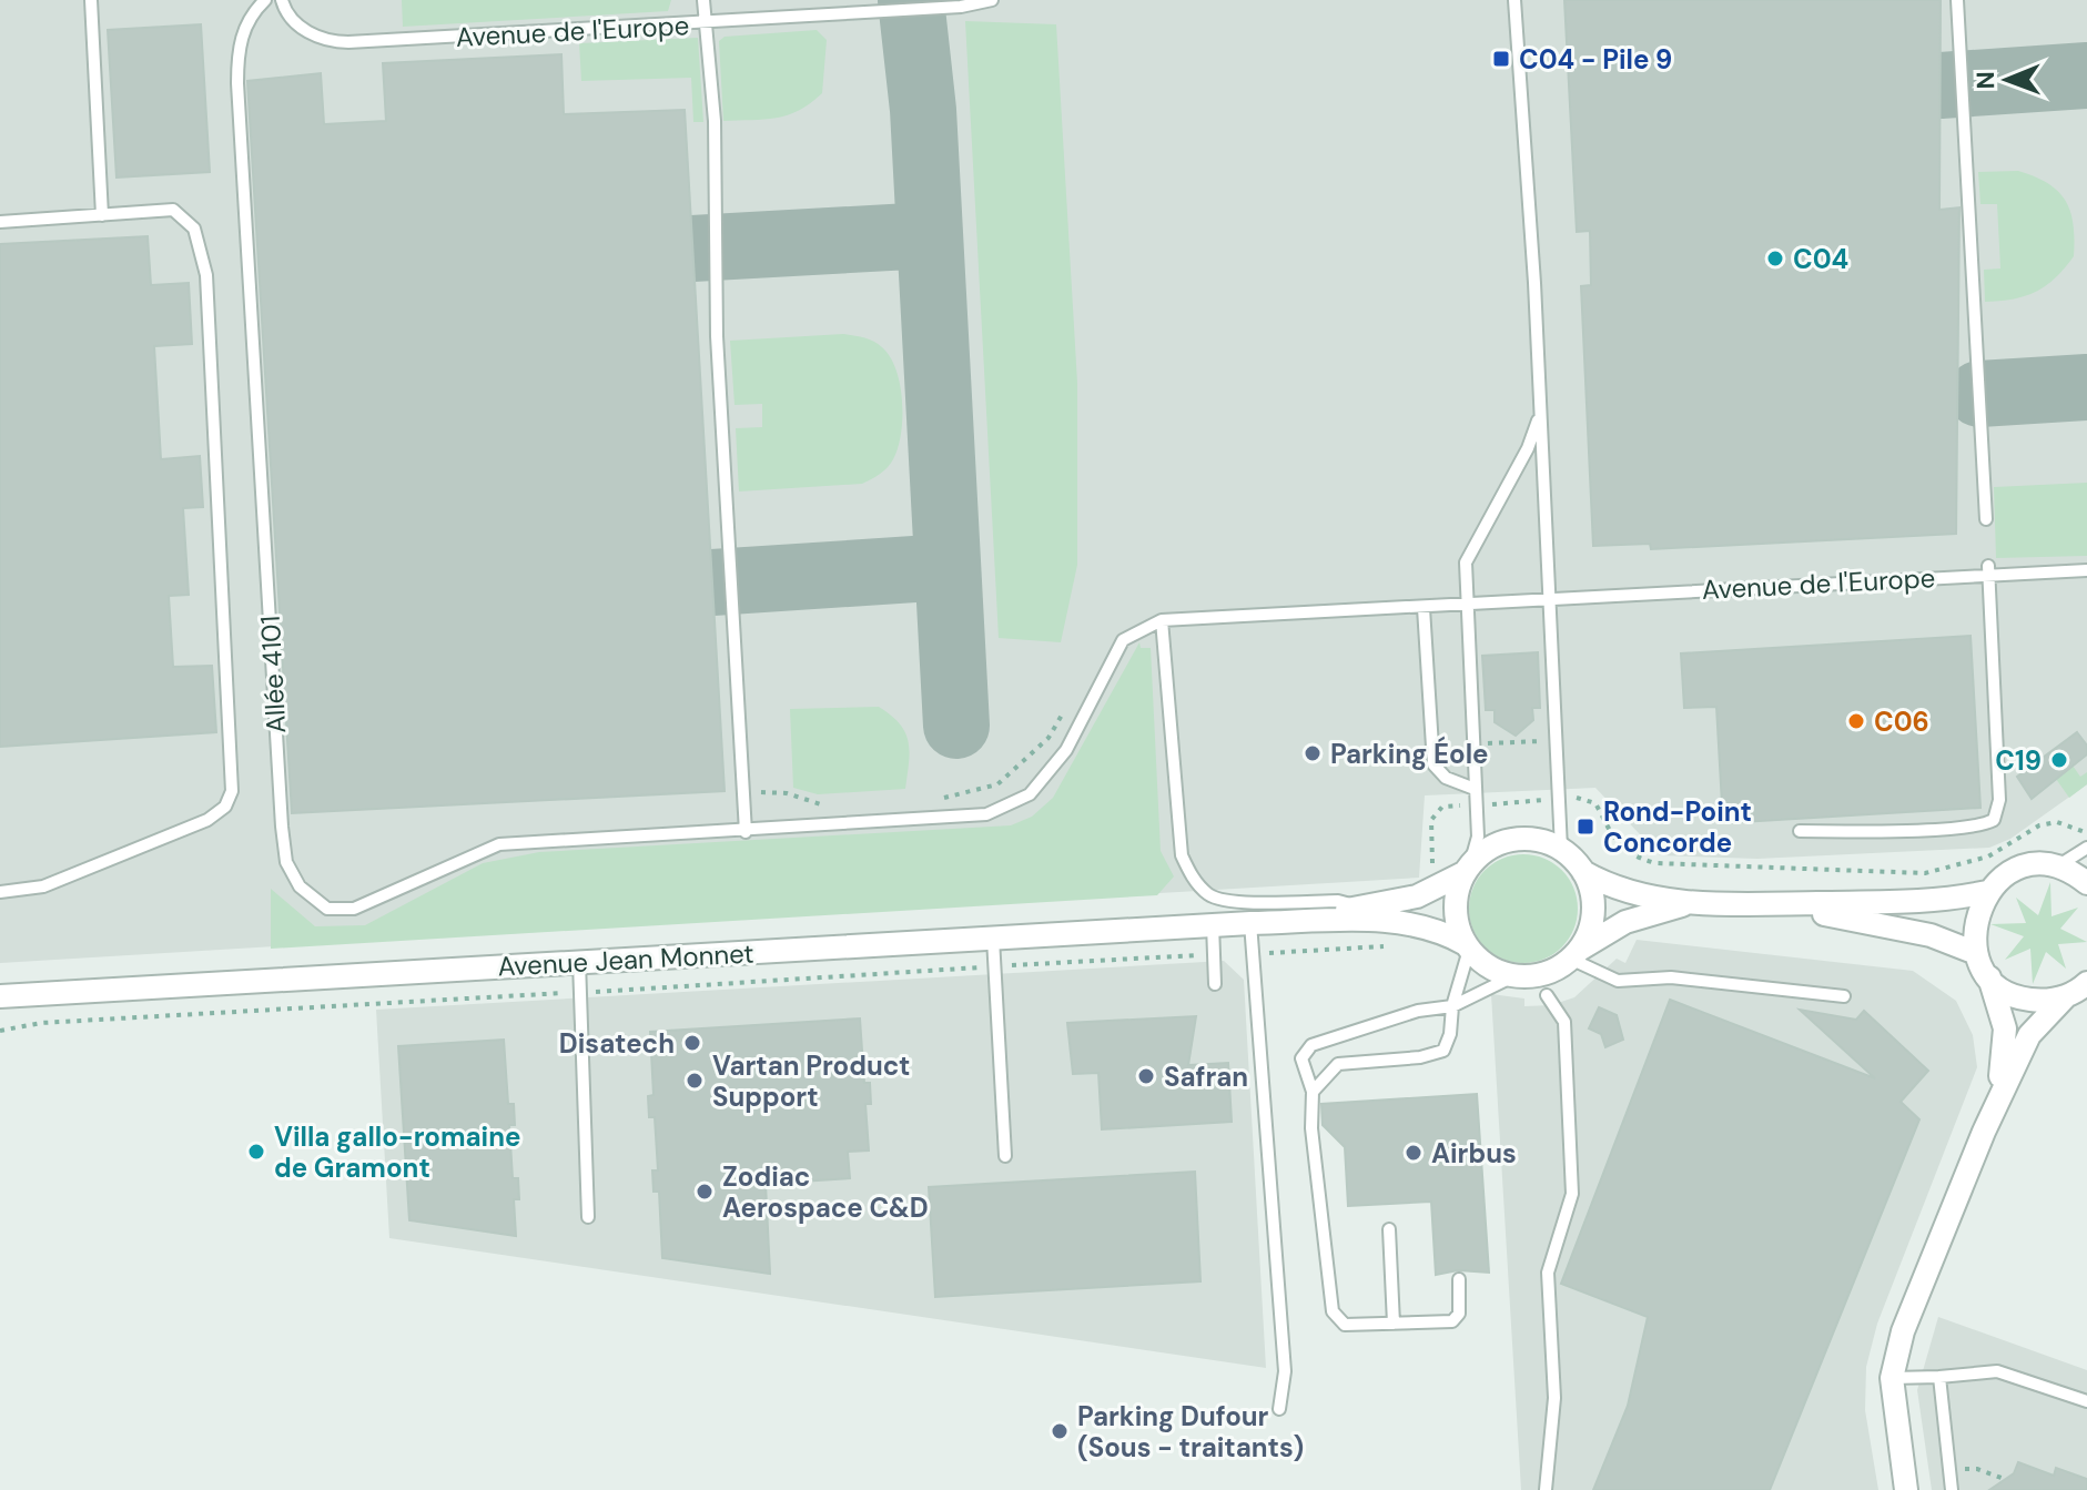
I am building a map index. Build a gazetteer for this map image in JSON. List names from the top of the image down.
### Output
{
  "streets": {
    "street": ["Avenue Jean Monnet"],
    "lane": ["Avenue de l'Europe", "Allée 4101"]
  },
  "crossings": [
    ["Avenue de l'Europe", "Allée 4101"]
  ],
  "places": {
    "transit": ["C04 - Pile 9", "Rond-Point Concorde"],
    "other": [
      "C04",
      "C06",
      "Parking Éole",
      "C19",
      "Disatech",
      "Safran",
      "Vartan Product Support",
      "Villa gallo-romaine de Gramont",
      "Airbus",
      "Zodiac Aerospace C&D",
      "Parking Dufour (Sous - traitants)"
    ]
  },
  "north": "left"
}
